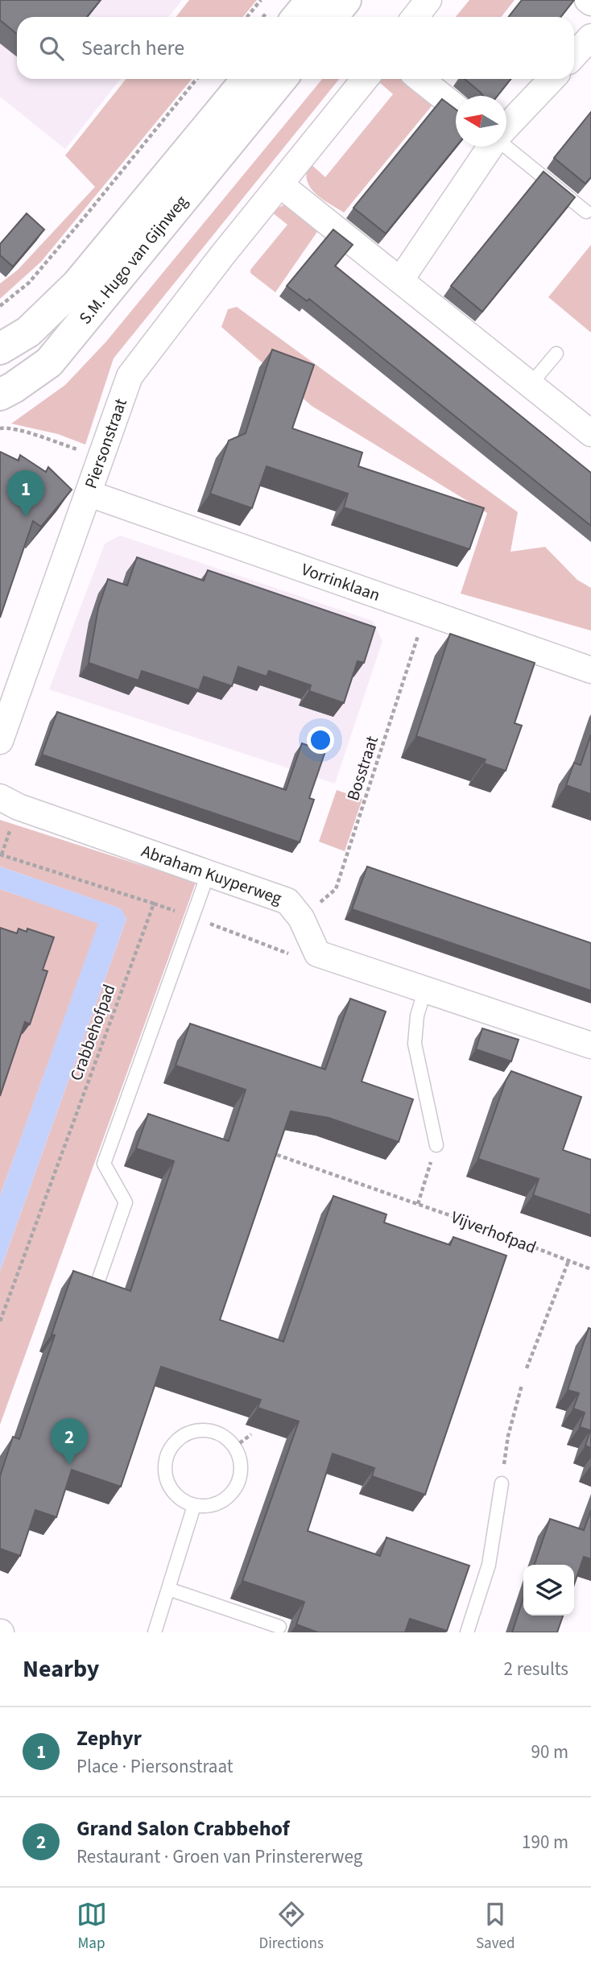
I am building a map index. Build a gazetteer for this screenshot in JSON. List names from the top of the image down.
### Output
{
  "streets": {
    "street": [
      "S.M. Hugo van Gijnweg",
      "Piersonstraat",
      "Vorrinklaan",
      "Abraham Kuyperweg"
    ],
    "path": ["Bosstraat", "Crabbehofpad", "Vijverhofpad"]
  },
  "crossings": [
    ["Piersonstraat", "Vorrinklaan"],
    ["Vorrinklaan", "Bosstraat"],
    ["Bosstraat", "Abraham Kuyperweg"]
  ],
  "north": "left",
  "page": {
    "search": "Search here",
    "pins": ["1", "2"],
    "heading": ["Nearby", "2 results"],
    "list": [
      {
        "mark": "1",
        "name": "Zephyr",
        "note": "Place · Piersonstraat",
        "value": "90 m"
      },
      {
        "mark": "2",
        "name": "Grand Salon Crabbehof",
        "note": "Restaurant · Groen van Prinstererweg",
        "value": "190 m"
      }
    ],
    "nav": ["Map", "Directions", "Saved"]
  }
}
